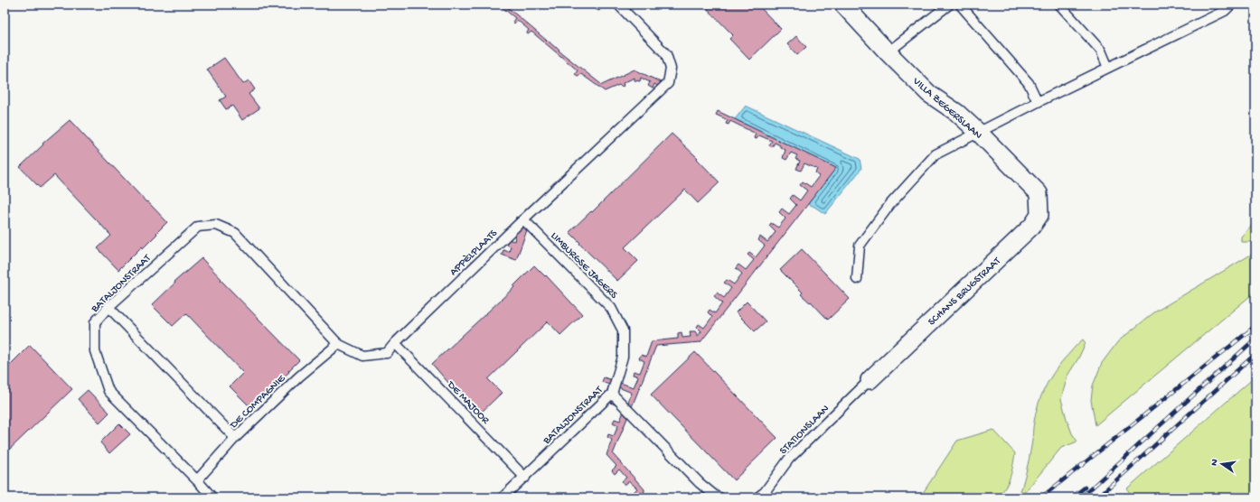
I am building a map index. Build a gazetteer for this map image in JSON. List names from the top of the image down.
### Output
{
  "streets": {
    "street": ["VILLA ZEGERSLAAN", "SCHANS BRUGSTRAAT"],
    "lane": [
      "APPÈLPLAATS",
      "LIMBURGSE JAGERS",
      "BATALJONSTRAAT",
      "DE COMPAGNIE",
      "DE MAJOOR",
      "STATIONSLAAN"
    ]
  },
  "crossings": [
    ["VILLA ZEGERSLAAN", "SCHANS BRUGSTRAAT"],
    ["APPÈLPLAATS", "LIMBURGSE JAGERS"],
    ["APPÈLPLAATS", "BATALJONSTRAAT"],
    ["APPÈLPLAATS", "DE COMPAGNIE"],
    ["APPÈLPLAATS", "DE MAJOOR"],
    ["LIMBURGSE JAGERS", "BATALJONSTRAAT"],
    ["BATALJONSTRAAT", "DE COMPAGNIE"],
    ["BATALJONSTRAAT", "DE MAJOOR"],
    ["SCHANS BRUGSTRAAT", "STATIONSLAAN"]
  ],
  "north": "left"
}
